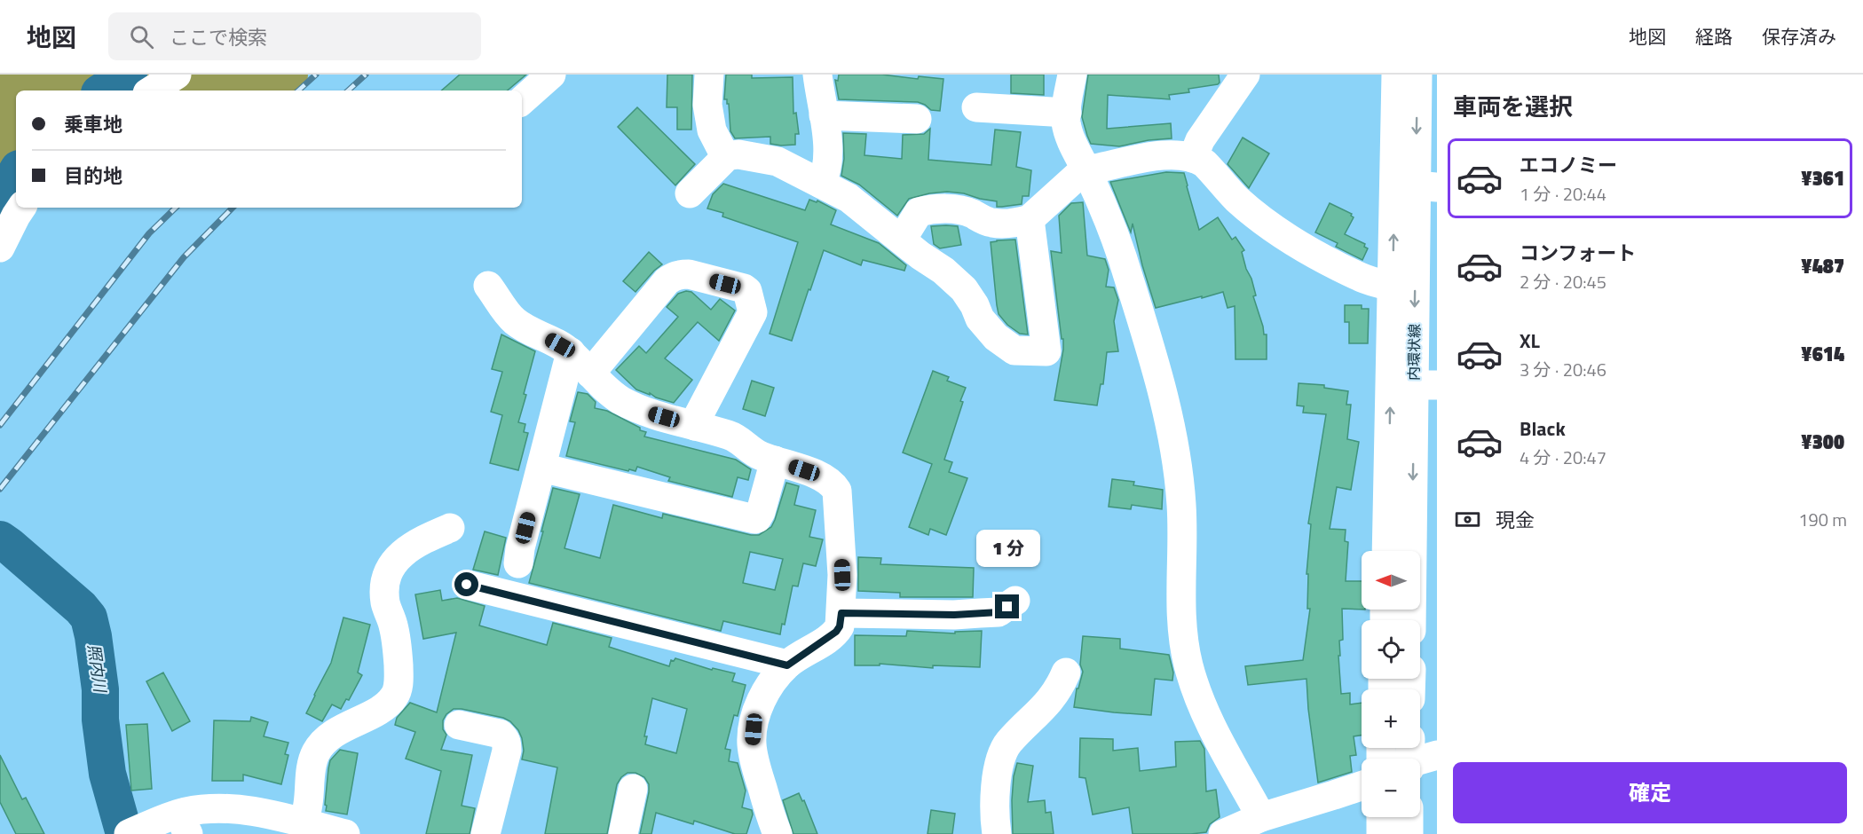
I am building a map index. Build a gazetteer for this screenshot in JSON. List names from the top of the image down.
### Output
{
  "streets": {
    "street": ["内環状線"]
  },
  "water": ["照内川"],
  "north": "left",
  "page": {
    "header": "地図",
    "search": "ここで検索",
    "nav": ["地図", "経路", "保存済み"],
    "heading": "車両を選択",
    "banner": ["乗車地", "目的地"],
    "list": [
      {
        "name": "エコノミー",
        "note": "1 分 · 20:44",
        "value": "¥361"
      },
      {
        "name": "コンフォート",
        "note": "2 分 · 20:45",
        "value": "¥487"
      },
      {
        "name": "XL",
        "note": "3 分 · 20:46",
        "value": "¥614"
      },
      {
        "name": "Black",
        "note": "4 分 · 20:47",
        "value": "¥300"
      }
    ],
    "pay": ["現金", "190 m"],
    "bubble": "1 分",
    "map_buttons": ["+", "−"],
    "buttons": "確定"
  }
}
